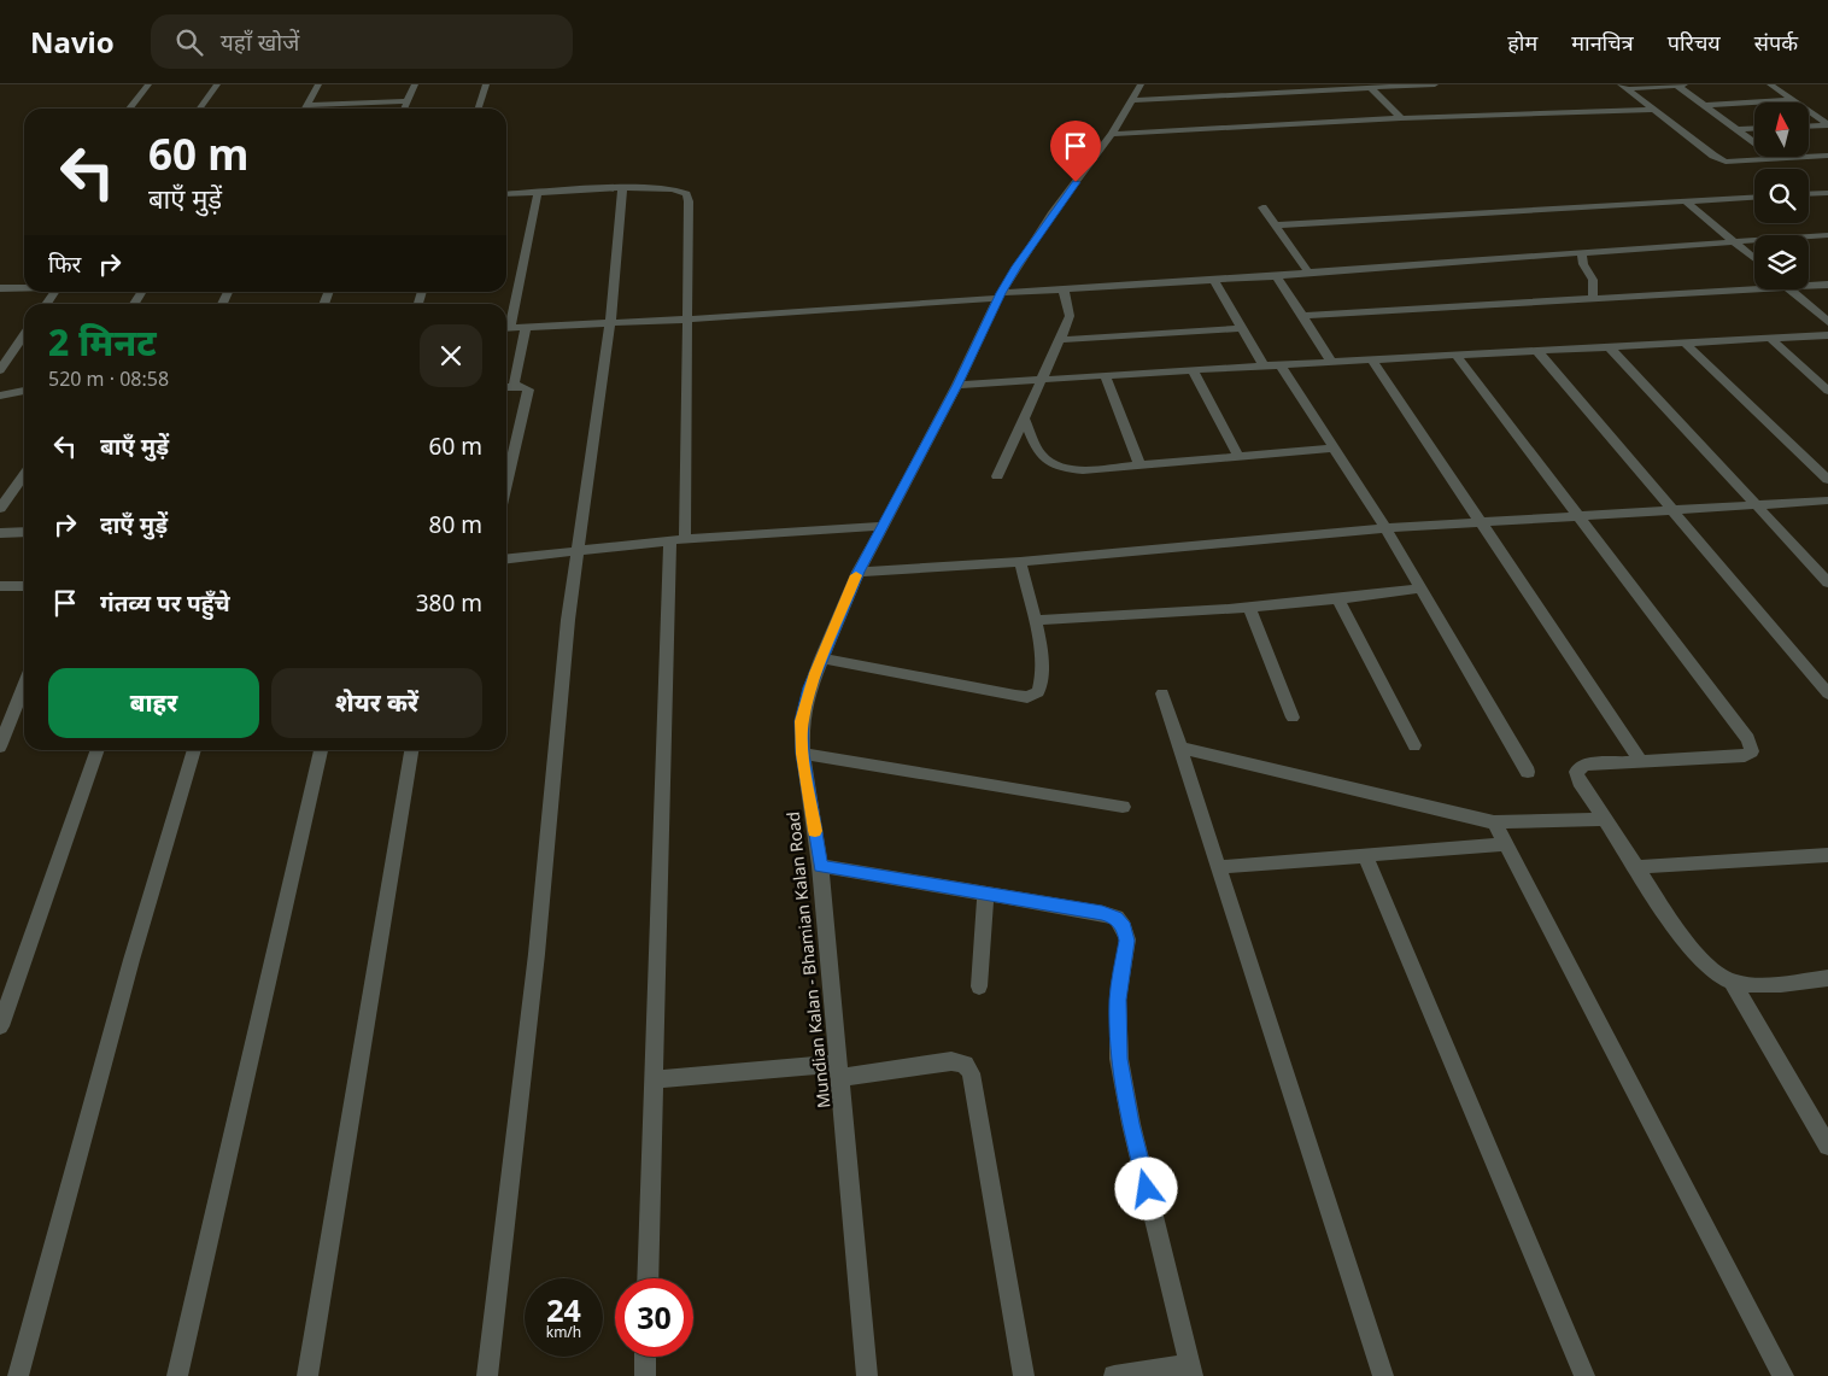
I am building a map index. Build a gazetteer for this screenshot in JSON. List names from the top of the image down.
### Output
{
  "streets": {
    "street": ["Mundian Kalan - Bhamian Kalan Road"]
  },
  "north": "top",
  "page": {
    "header": "Navio",
    "search": "यहाँ खोजें",
    "nav": [
      "होम",
      "मानचित्र",
      "परिचय",
      "संपर्क"
    ],
    "turn": ["60 m", "बाएँ मुड़ें"],
    "then": "फिर",
    "heading": ["2 मिनट", "520 m · 08:58"],
    "list": [
      {
        "name": "बाएँ मुड़ें",
        "value": "60 m"
      },
      {
        "name": "दाएँ मुड़ें",
        "value": "80 m"
      },
      {
        "name": "गंतव्य पर पहुँचे",
        "value": "380 m"
      }
    ],
    "buttons": ["बाहर", "शेयर करें"],
    "speed": "24 km/h",
    "limit": "30"
  }
}
